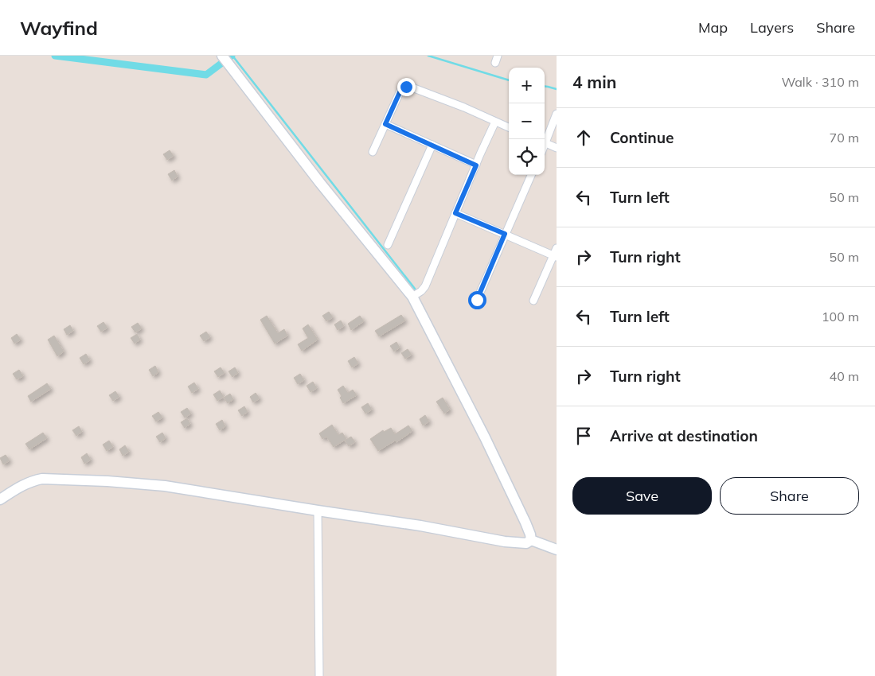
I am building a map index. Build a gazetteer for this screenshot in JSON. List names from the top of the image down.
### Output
{
  "page": {
    "header": "Wayfind",
    "nav": ["Map", "Layers", "Share"],
    "heading": ["4 min", "Walk · 310 m"],
    "map_buttons": ["+", "−"],
    "list": [
      ["Continue", "70 m"],
      ["Turn left", "50 m"],
      ["Turn right", "50 m"],
      ["Turn left", "100 m"],
      ["Turn right", "40 m"],
      "Arrive at destination"
    ],
    "buttons": ["Save", "Share"]
  }
}
